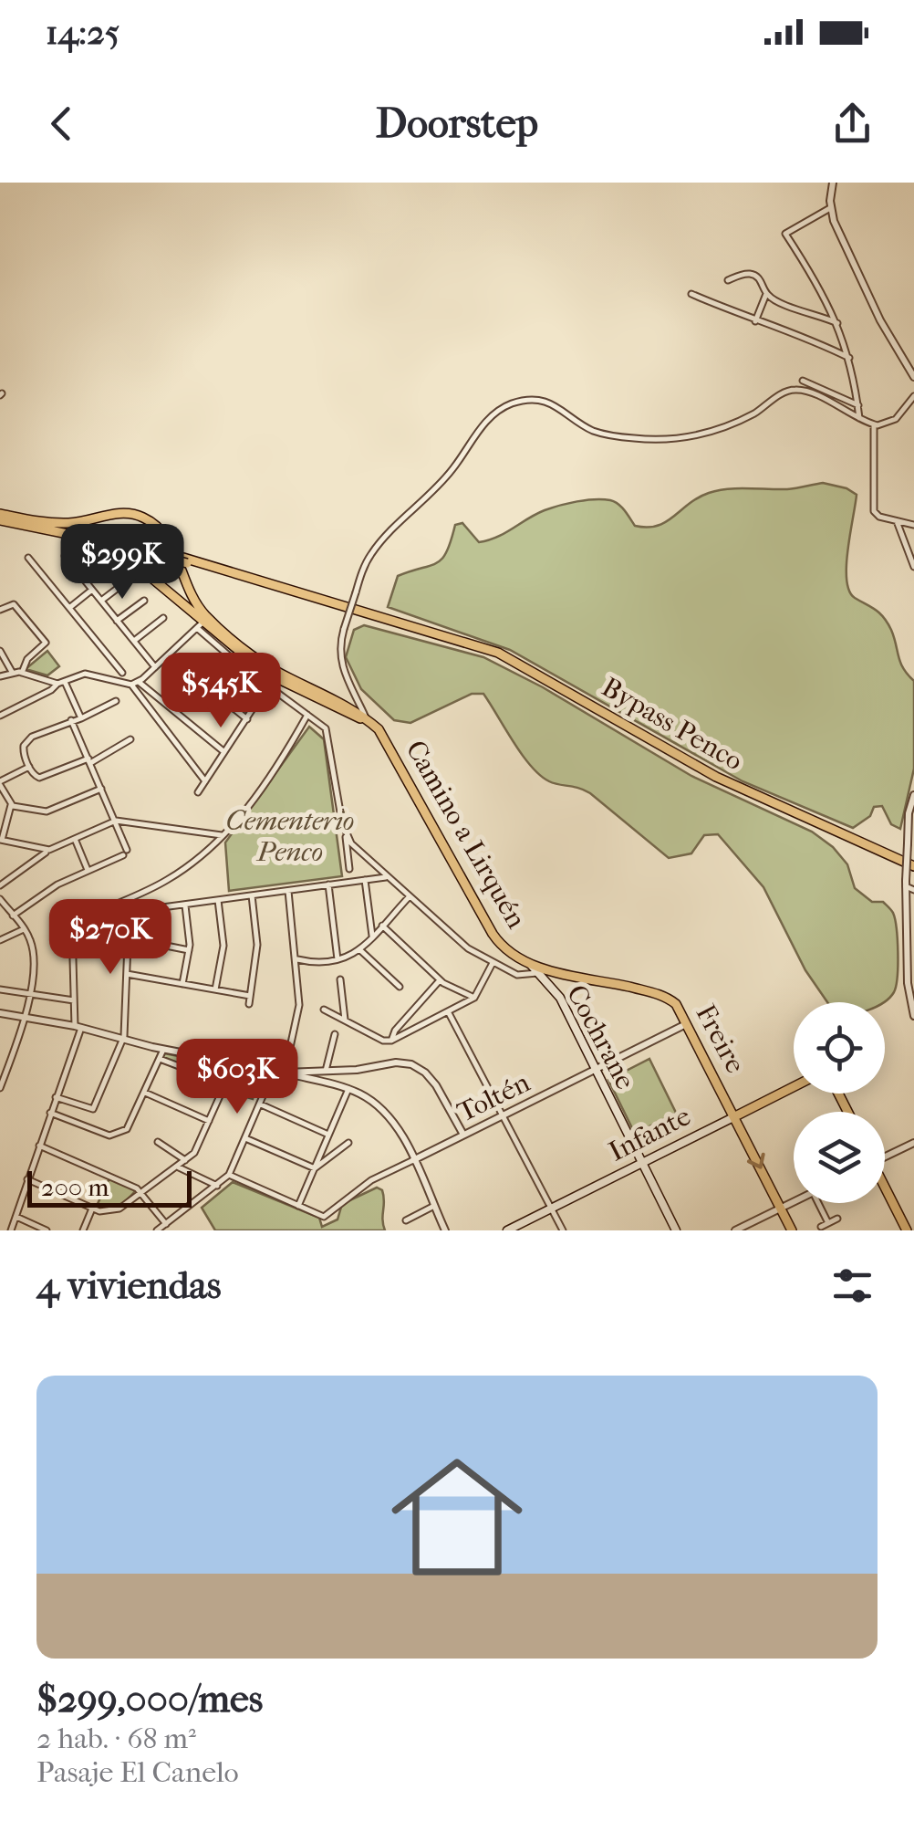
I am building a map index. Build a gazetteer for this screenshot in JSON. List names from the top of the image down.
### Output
{
  "streets": {
    "main road": [
      "Bypass Penco",
      "Camino a Lirquén",
      "Cochrane",
      "Freire",
      "Infante"
    ],
    "street": ["Toltén"]
  },
  "crossings": [
    ["Bypass Penco", "Camino a Lirquén"],
    ["Camino a Lirquén", "Cochrane"],
    ["Camino a Lirquén", "Freire"],
    ["Cochrane", "Freire"],
    ["Cochrane", "Toltén"],
    ["Cochrane", "Infante"],
    ["Freire", "Toltén"],
    ["Freire", "Infante"]
  ],
  "parks": ["Cementerio Penco"],
  "scale_bar": "200 m",
  "page": {
    "status": "14:25",
    "header": "Doorstep",
    "price": [
      "$299K",
      "$545K",
      "$270K",
      "$603K"
    ],
    "scale": "200 m",
    "heading": "4 viviendas",
    "list": [
      {
        "name": "$299,000/mes",
        "note": "2 hab. · 68 m² · Pasaje El Canelo"
      }
    ]
  }
}
